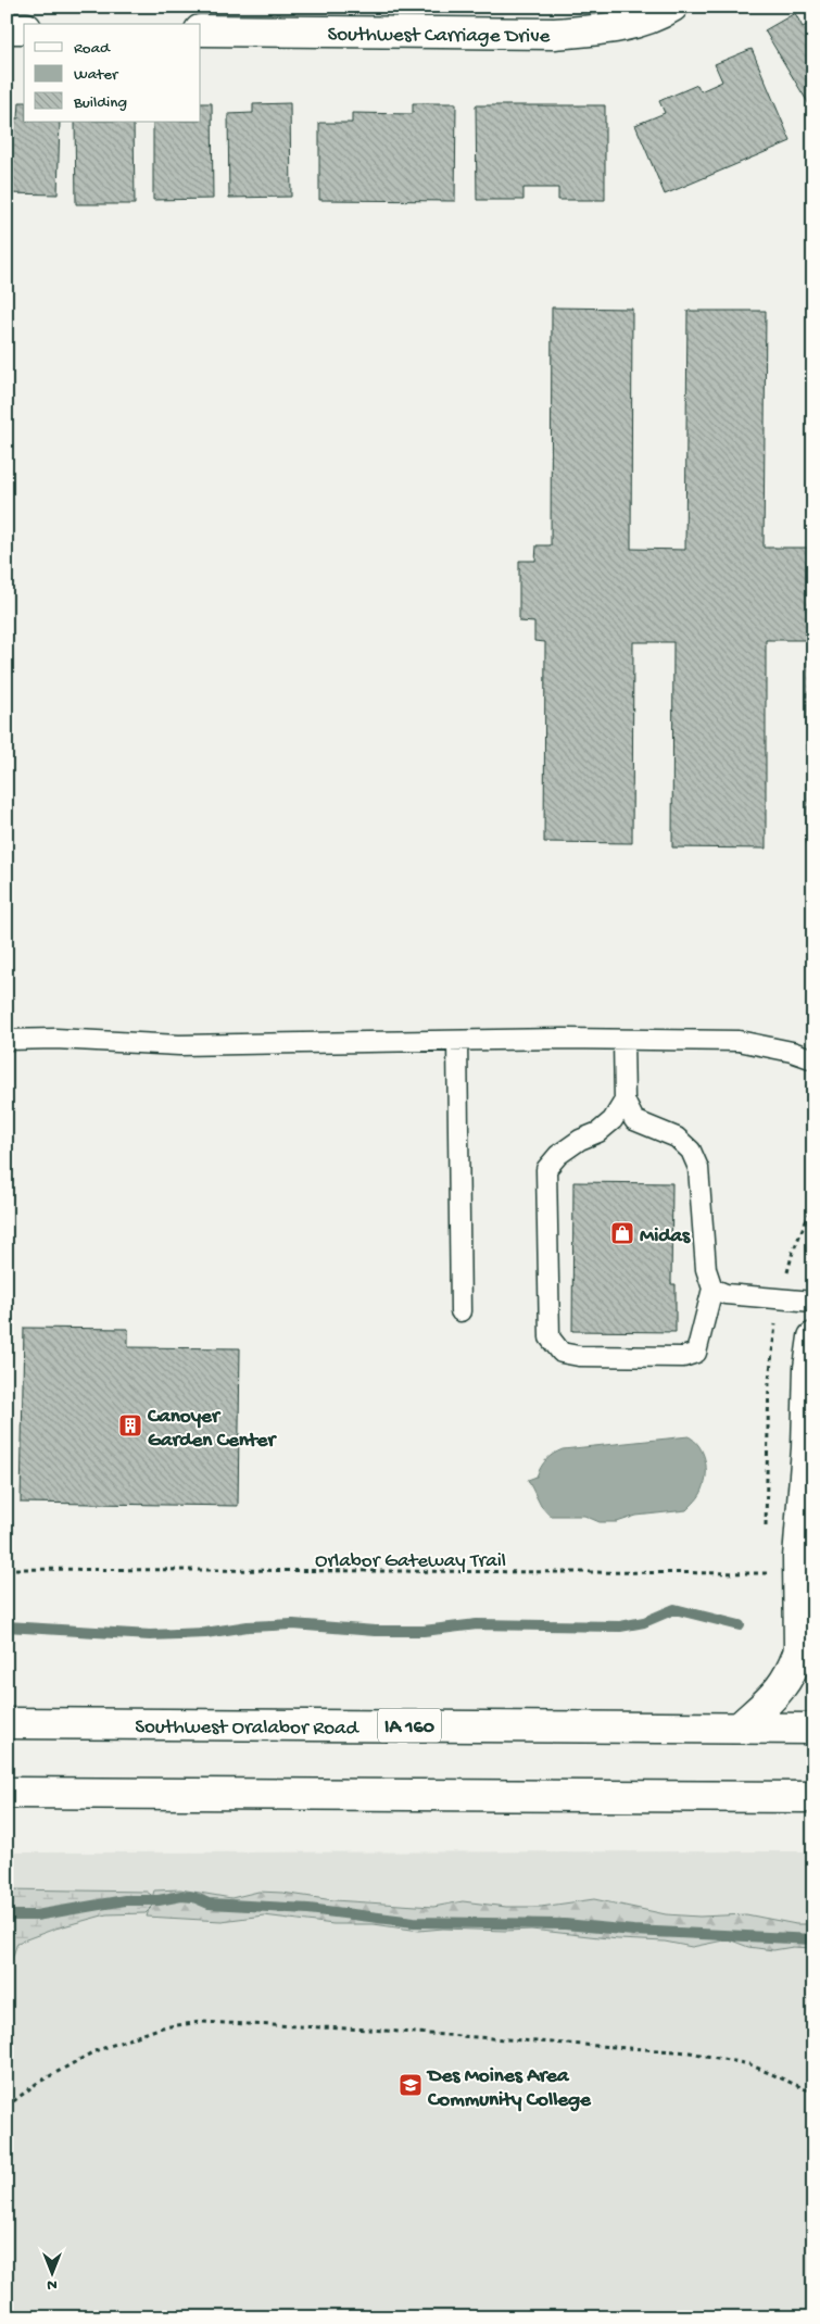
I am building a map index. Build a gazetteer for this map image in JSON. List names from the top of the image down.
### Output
{
  "streets": {
    "main road": ["Southwest Carriage Drive", "Southwest Oralabor Road", "IA 160"],
    "path": ["Orlabor Gateway Trail"]
  },
  "places": {
    "shop": ["Midas"],
    "building": ["Canoyer Garden Center"],
    "school or university": ["Des Moines Area Community College"]
  },
  "legend": ["Road", "Water", "Building"],
  "north": "bottom"
}
